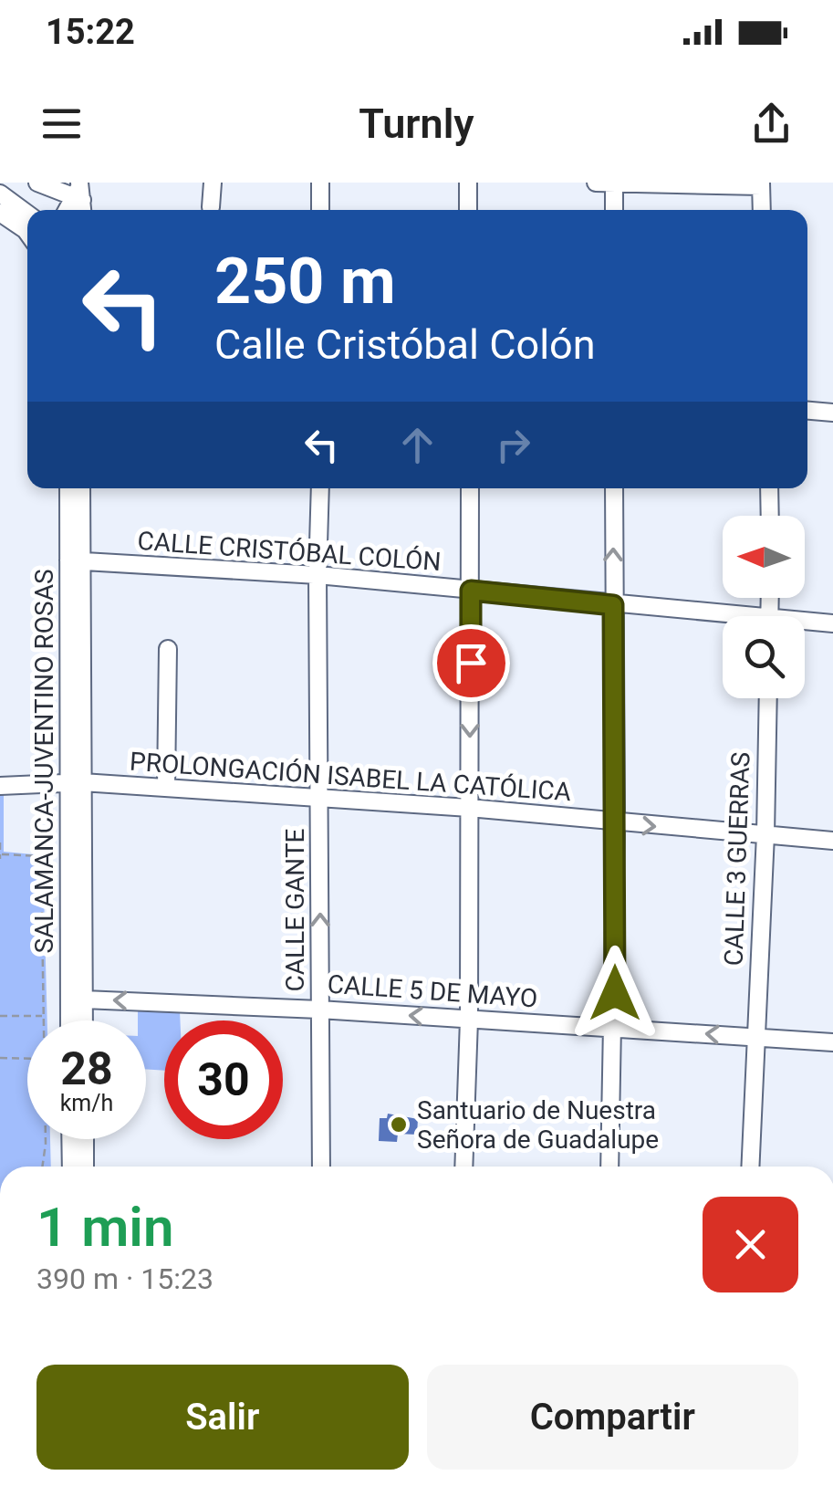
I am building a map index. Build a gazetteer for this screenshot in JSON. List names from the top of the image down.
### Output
{
  "streets": {
    "street": [
      "CALLE CRISTÓBAL COLÓN",
      "SALAMANCA-JUVENTINO ROSAS",
      "PROLONGACIÓN ISABEL LA CATÓLICA",
      "CALLE 3 GUERRAS",
      "CALLE GANTE",
      "CALLE 5 DE MAYO"
    ]
  },
  "crossings": [
    ["CALLE CRISTÓBAL COLÓN", "SALAMANCA-JUVENTINO ROSAS"],
    ["CALLE CRISTÓBAL COLÓN", "CALLE GANTE"],
    ["SALAMANCA-JUVENTINO ROSAS", "PROLONGACIÓN ISABEL LA CATÓLICA"],
    ["SALAMANCA-JUVENTINO ROSAS", "CALLE 5 DE MAYO"],
    ["PROLONGACIÓN ISABEL LA CATÓLICA", "CALLE 3 GUERRAS"],
    ["PROLONGACIÓN ISABEL LA CATÓLICA", "CALLE GANTE"],
    ["CALLE 3 GUERRAS", "CALLE 5 DE MAYO"],
    ["CALLE GANTE", "CALLE 5 DE MAYO"]
  ],
  "one_way": ["CALLE 5 DE MAYO"],
  "places": ["Santuario de Nuestra Señora de Guadalupe"],
  "north": "left",
  "page": {
    "status": "15:22",
    "header": "Turnly",
    "turn": ["250 m", "Calle Cristóbal Colón"],
    "speed": "28 km/h",
    "limit": "30",
    "heading": ["1 min", "390 m · 15:23"],
    "buttons": ["Salir", "Compartir"]
  }
}
